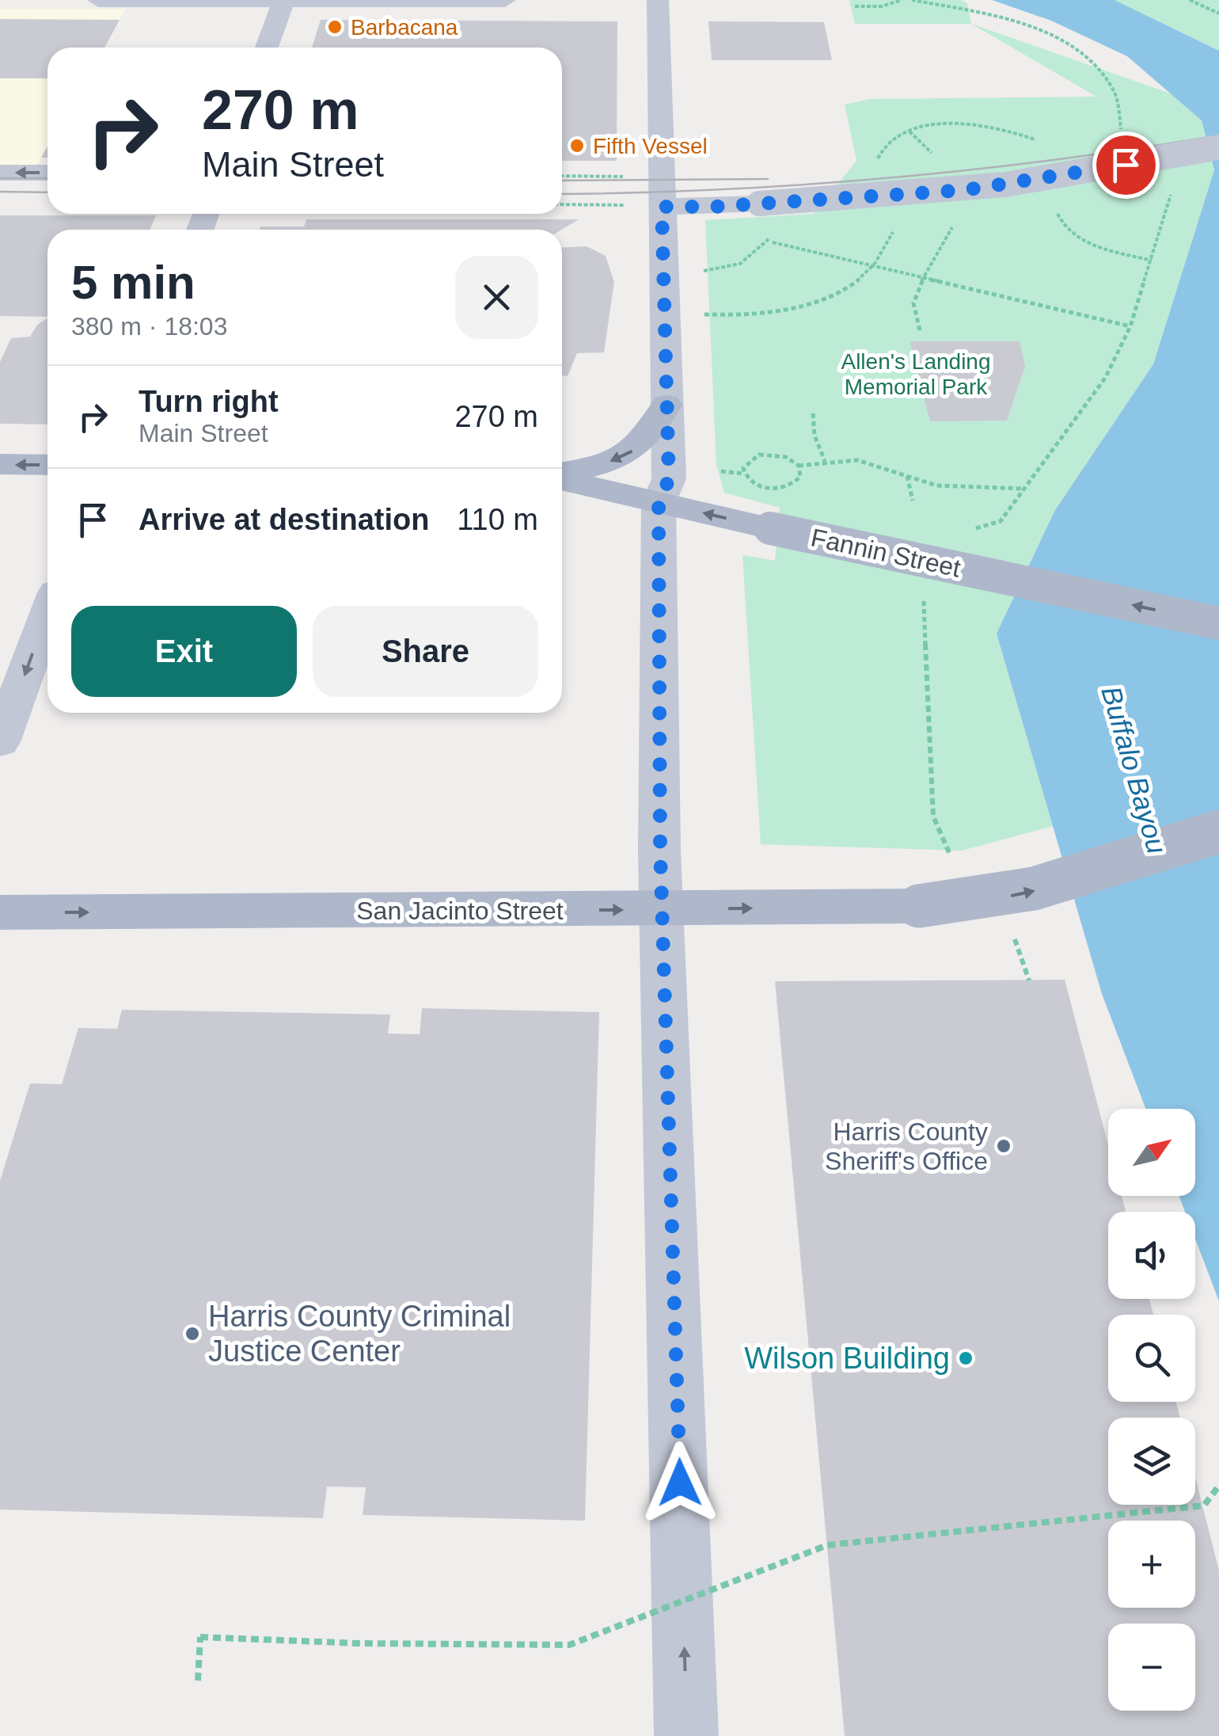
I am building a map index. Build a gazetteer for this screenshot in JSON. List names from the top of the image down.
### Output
{
  "streets": {
    "main road": ["Fannin Street", "San Jacinto Street"]
  },
  "one_way": ["Fannin Street", "San Jacinto Street"],
  "water": ["Buffalo Bayou"],
  "parks": ["Allen's Landing Memorial Park"],
  "places": [
    "Barbacana",
    "Fifth Vessel",
    "Harris County Sheriff's Office",
    "Harris County Criminal Justice Center",
    "Wilson Building"
  ],
  "north": "top right",
  "page": {
    "turn": ["270 m", "Main Street"],
    "heading": ["5 min", "380 m · 18:03"],
    "list": [
      {
        "name": "Turn right",
        "note": "Main Street",
        "value": "270 m"
      },
      {
        "name": "Arrive at destination",
        "value": "110 m"
      }
    ],
    "buttons": ["Exit", "Share"],
    "map_buttons": ["+", "−"]
  }
}
